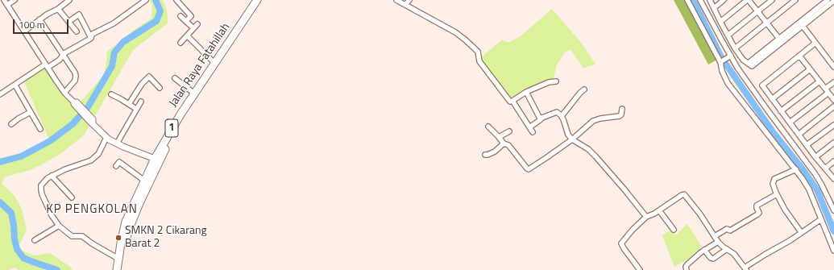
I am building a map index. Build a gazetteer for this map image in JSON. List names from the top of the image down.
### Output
{
  "streets": {
    "highway": ["Jalan Raya Fatahillah", "1"]
  },
  "districts": ["KP PENGKOLAN"],
  "places": ["SMKN 2 Cikarang Barat 2"],
  "scale_bar": "100 m"
}
